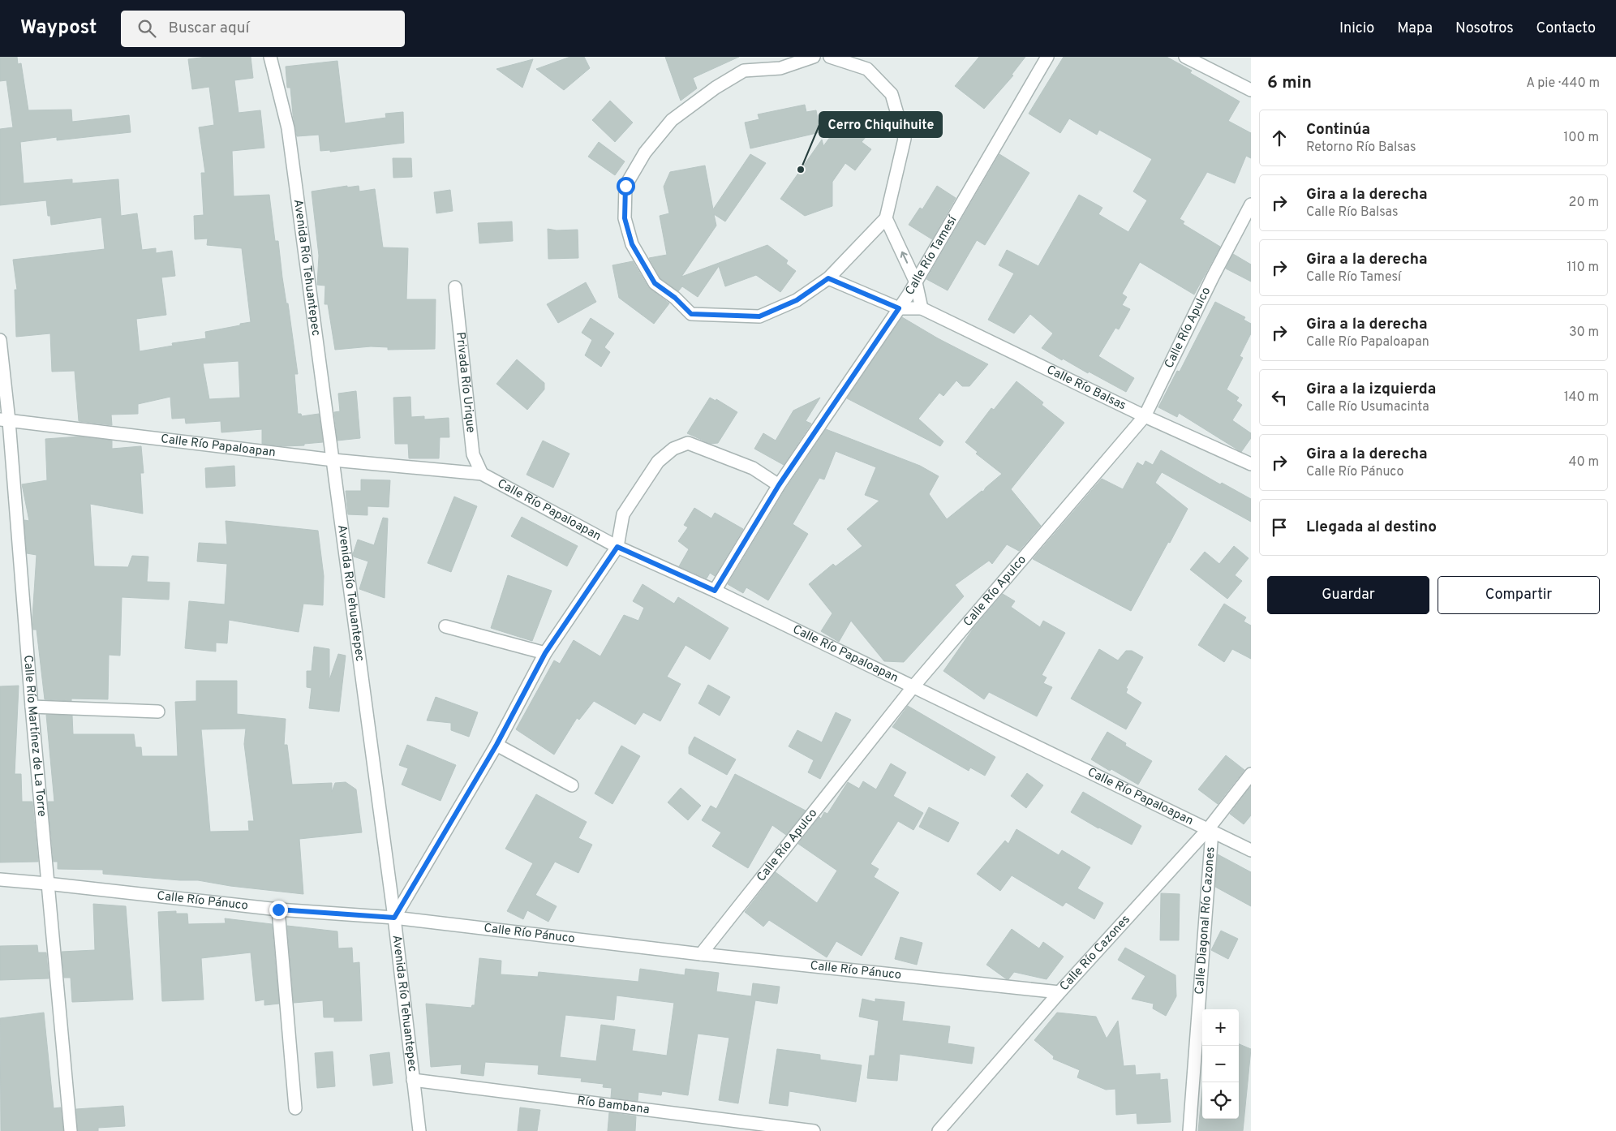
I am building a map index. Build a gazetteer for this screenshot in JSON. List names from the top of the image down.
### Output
{
  "streets": {
    "street": [
      "Calle Río Tamesí",
      "Avenida Río Tehuantepec",
      "Calle Río Apulco",
      "Privada Río Urique",
      "Calle Río Balsas",
      "Calle Río Papaloapan",
      "Calle Río Martínez de La Torre",
      "Calle Río Pánuco",
      "Calle Diagonal Río Cazones",
      "Calle Río Cazones",
      "Río Bambana"
    ]
  },
  "crossings": [
    ["Calle Río Tamesí", "Calle Río Balsas"],
    ["Calle Río Tamesí", "Calle Río Papaloapan"],
    ["Avenida Río Tehuantepec", "Calle Río Papaloapan"],
    ["Avenida Río Tehuantepec", "Calle Río Pánuco"],
    ["Avenida Río Tehuantepec", "Río Bambana"],
    ["Calle Río Apulco", "Calle Río Balsas"],
    ["Calle Río Apulco", "Calle Río Papaloapan"],
    ["Calle Río Apulco", "Calle Río Pánuco"],
    ["Privada Río Urique", "Calle Río Papaloapan"],
    ["Calle Río Papaloapan", "Calle Río Martínez de La Torre"],
    ["Calle Río Papaloapan", "Calle Diagonal Río Cazones"],
    ["Calle Río Papaloapan", "Calle Río Cazones"],
    ["Calle Río Martínez de La Torre", "Calle Río Pánuco"],
    ["Calle Río Pánuco", "Calle Río Cazones"],
    ["Calle Diagonal Río Cazones", "Calle Río Cazones"]
  ],
  "places": ["Cerro Chiquihuite"],
  "page": {
    "header": "Waypost",
    "search": "Buscar aquí",
    "nav": [
      "Inicio",
      "Mapa",
      "Nosotros",
      "Contacto"
    ],
    "heading": ["6 min", "A pie · 440 m"],
    "list": [
      ["Continúa", "Retorno Río Balsas", "100 m"],
      ["Gira a la derecha", "Calle Río Balsas", "20 m"],
      ["Gira a la derecha", "Calle Río Tamesí", "110 m"],
      ["Gira a la derecha", "Calle Río Papaloapan", "30 m"],
      ["Gira a la izquierda", "Calle Río Usumacinta", "140 m"],
      ["Gira a la derecha", "Calle Río Pánuco", "40 m"],
      "Llegada al destino"
    ],
    "buttons": ["Guardar", "Compartir"],
    "map_buttons": ["+", "−"]
  }
}
